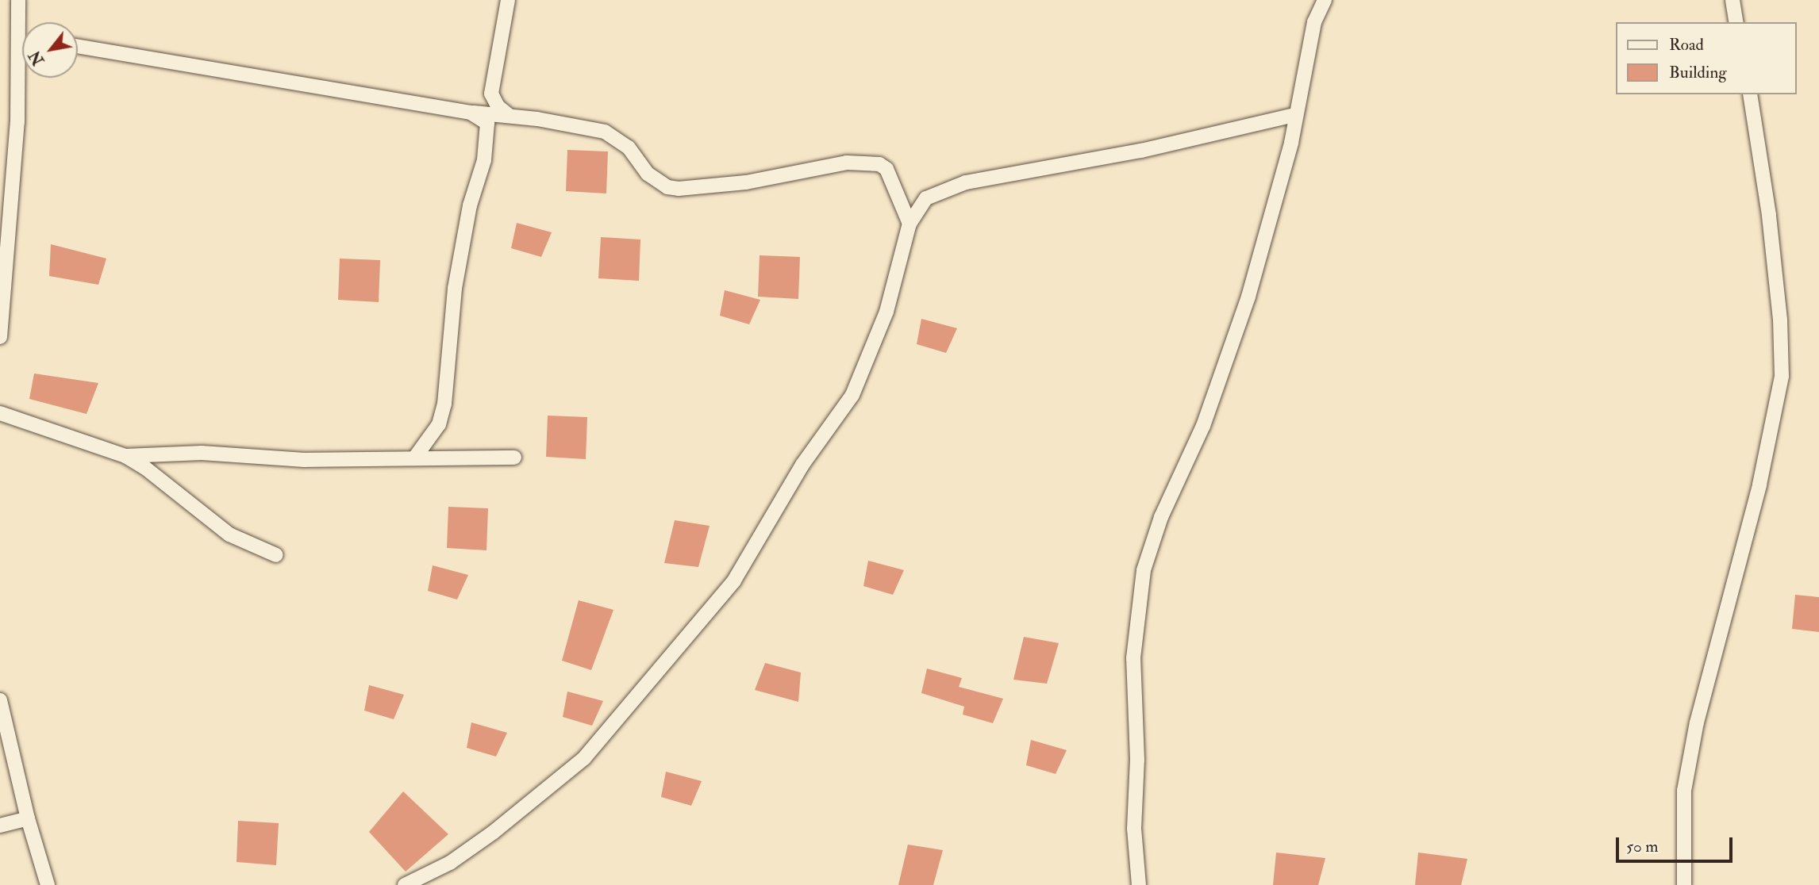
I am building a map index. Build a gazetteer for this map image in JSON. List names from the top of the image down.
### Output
{
  "legend": ["Road", "Building"],
  "scale_bar": "50 m",
  "north": "bottom left"
}
